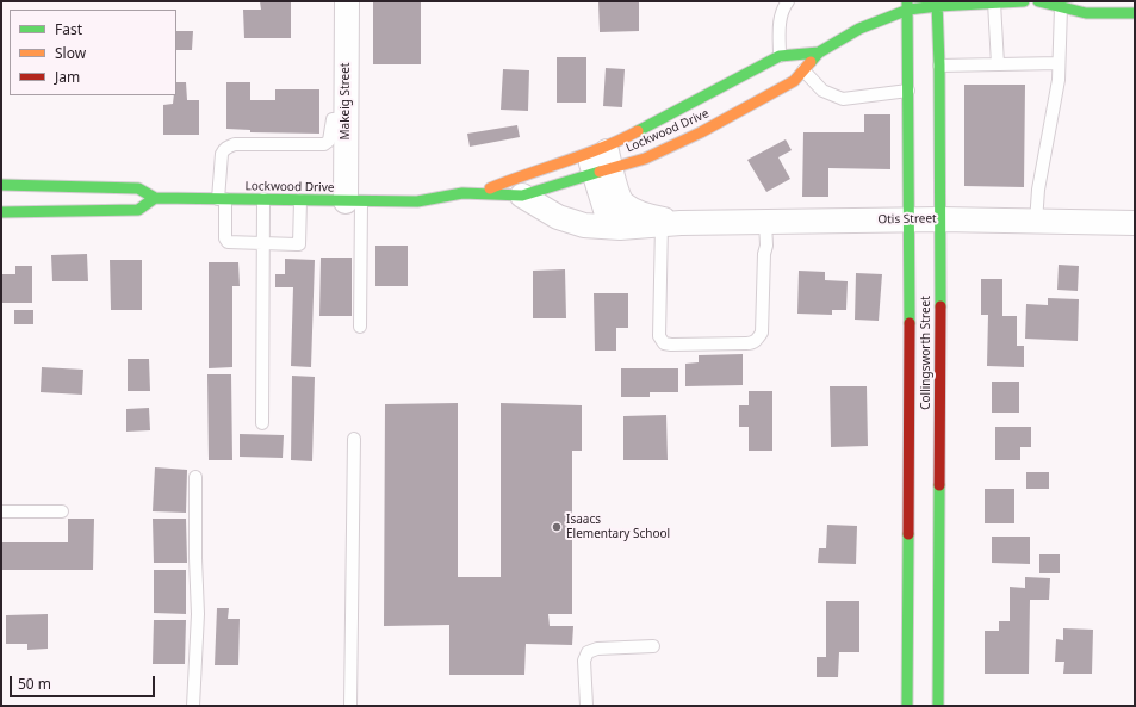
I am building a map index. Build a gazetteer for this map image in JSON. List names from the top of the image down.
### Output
{
  "streets": {
    "main road": ["Lockwood Drive", "Collingsworth Street"],
    "street": ["Makeig Street", "Otis Street"]
  },
  "crossings": [
    ["Makeig Street", "Lockwood Drive"],
    ["Lockwood Drive", "Otis Street"],
    ["Lockwood Drive", "Collingsworth Street"],
    ["Otis Street", "Collingsworth Street"]
  ],
  "places": ["Isaacs Elementary School"],
  "legend": ["Fast", "Slow", "Jam"],
  "scale_bar": "50 m"
}
